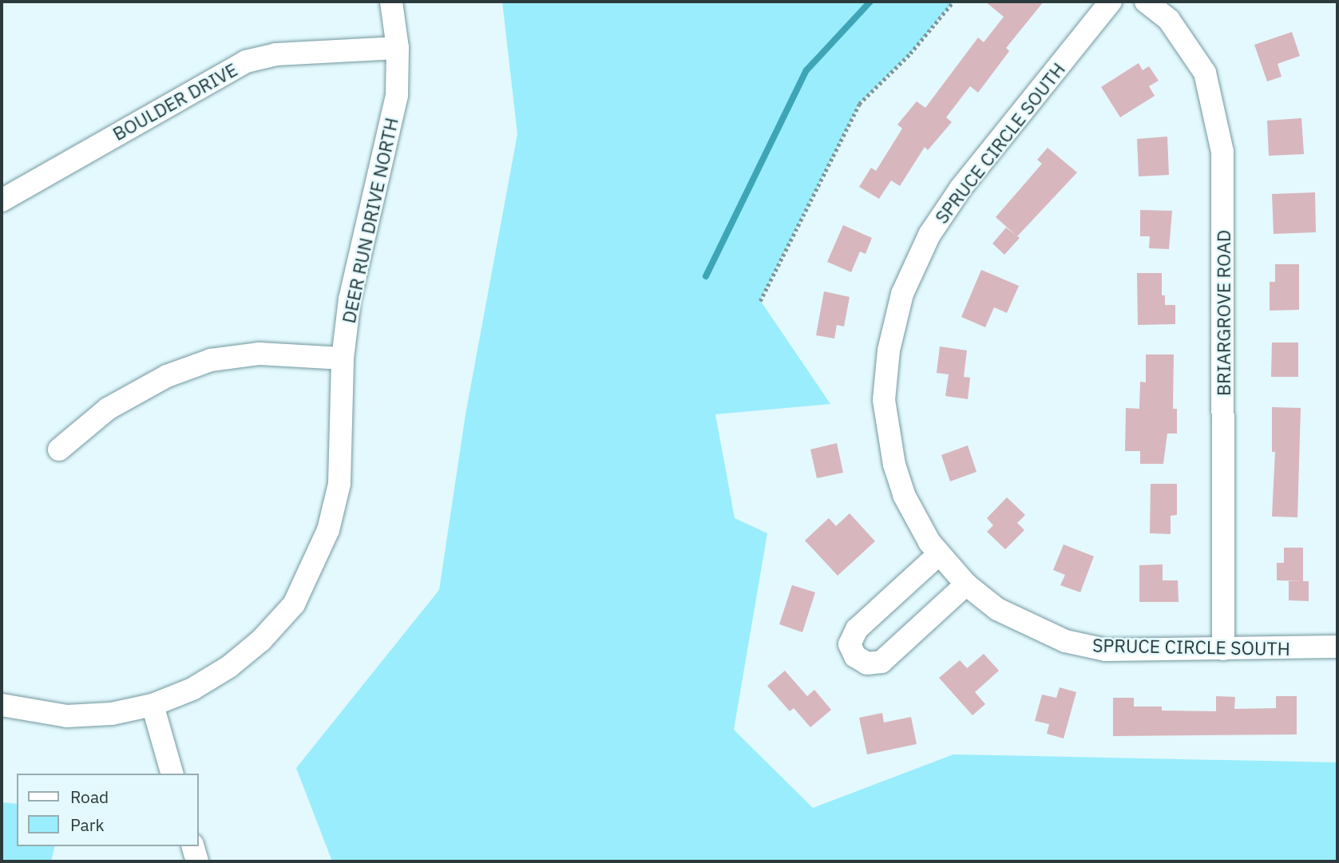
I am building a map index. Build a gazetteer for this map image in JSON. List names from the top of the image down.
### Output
{
  "streets": {
    "street": [
      "BOULDER DRIVE",
      "SPRUCE CIRCLE SOUTH",
      "DEER RUN DRIVE NORTH",
      "BRIARGROVE ROAD"
    ]
  },
  "crossings": [
    ["BOULDER DRIVE", "DEER RUN DRIVE NORTH"],
    ["SPRUCE CIRCLE SOUTH", "BRIARGROVE ROAD"]
  ],
  "legend": ["Road", "Park"]
}
